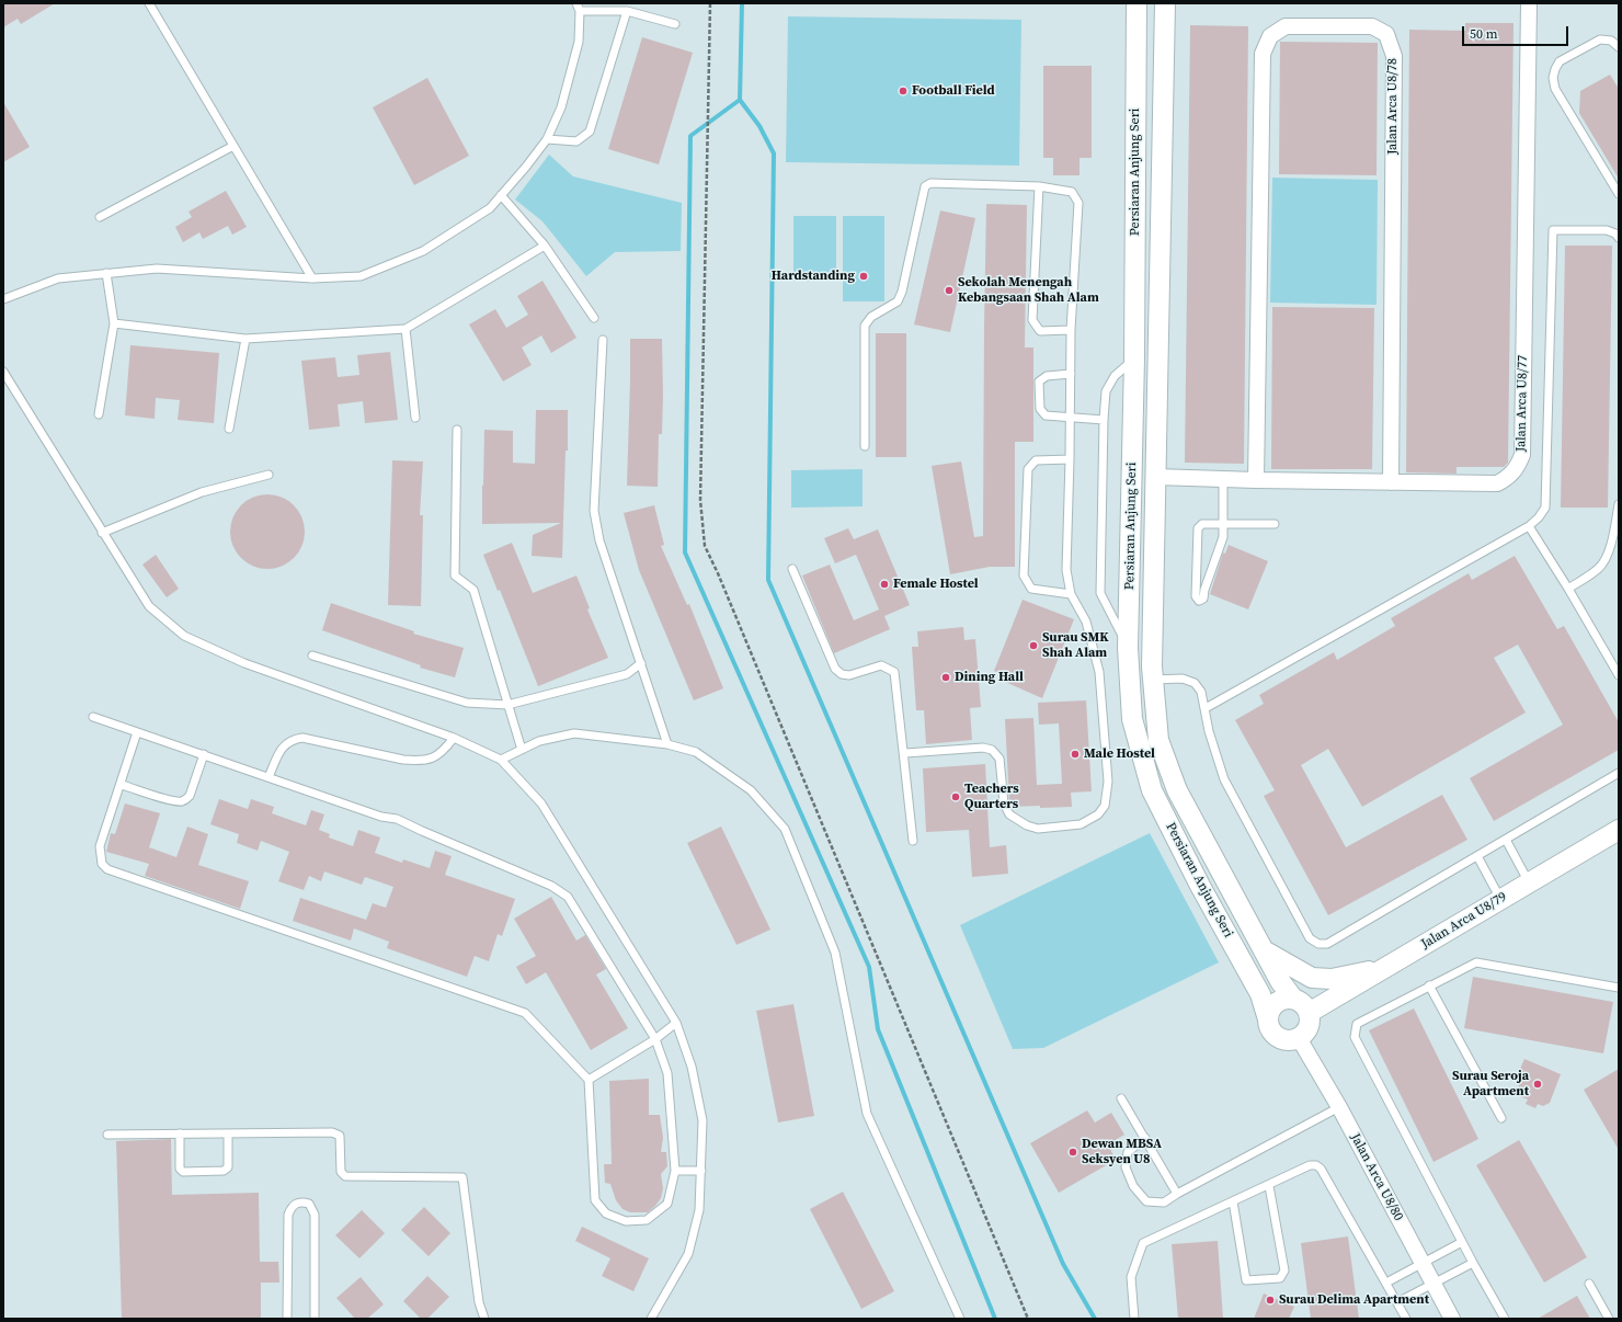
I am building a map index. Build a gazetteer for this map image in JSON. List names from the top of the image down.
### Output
{
  "streets": {
    "street": [
      "Jalan Arca U8/78",
      "Persiaran Anjung Seri",
      "Jalan Arca U8/77",
      "Jalan Arca U8/79",
      "Jalan Arca U8/80"
    ]
  },
  "crossings": [
    ["Jalan Arca U8/78", "Jalan Arca U8/77"],
    ["Persiaran Anjung Seri", "Jalan Arca U8/77"],
    ["Persiaran Anjung Seri", "Jalan Arca U8/79"],
    ["Persiaran Anjung Seri", "Jalan Arca U8/80"],
    ["Jalan Arca U8/79", "Jalan Arca U8/80"]
  ],
  "places": [
    "Football Field",
    "Hardstanding",
    "Sekolah Menengah Kebangsaan Shah Alam",
    "Female Hostel",
    "Surau SMK Shah Alam",
    "Dining Hall",
    "Male Hostel",
    "Teachers Quarters",
    "Surau Seroja Apartment",
    "Dewan MBSA Seksyen U8",
    "Surau Delima Apartment"
  ],
  "scale_bar": "50 m"
}
